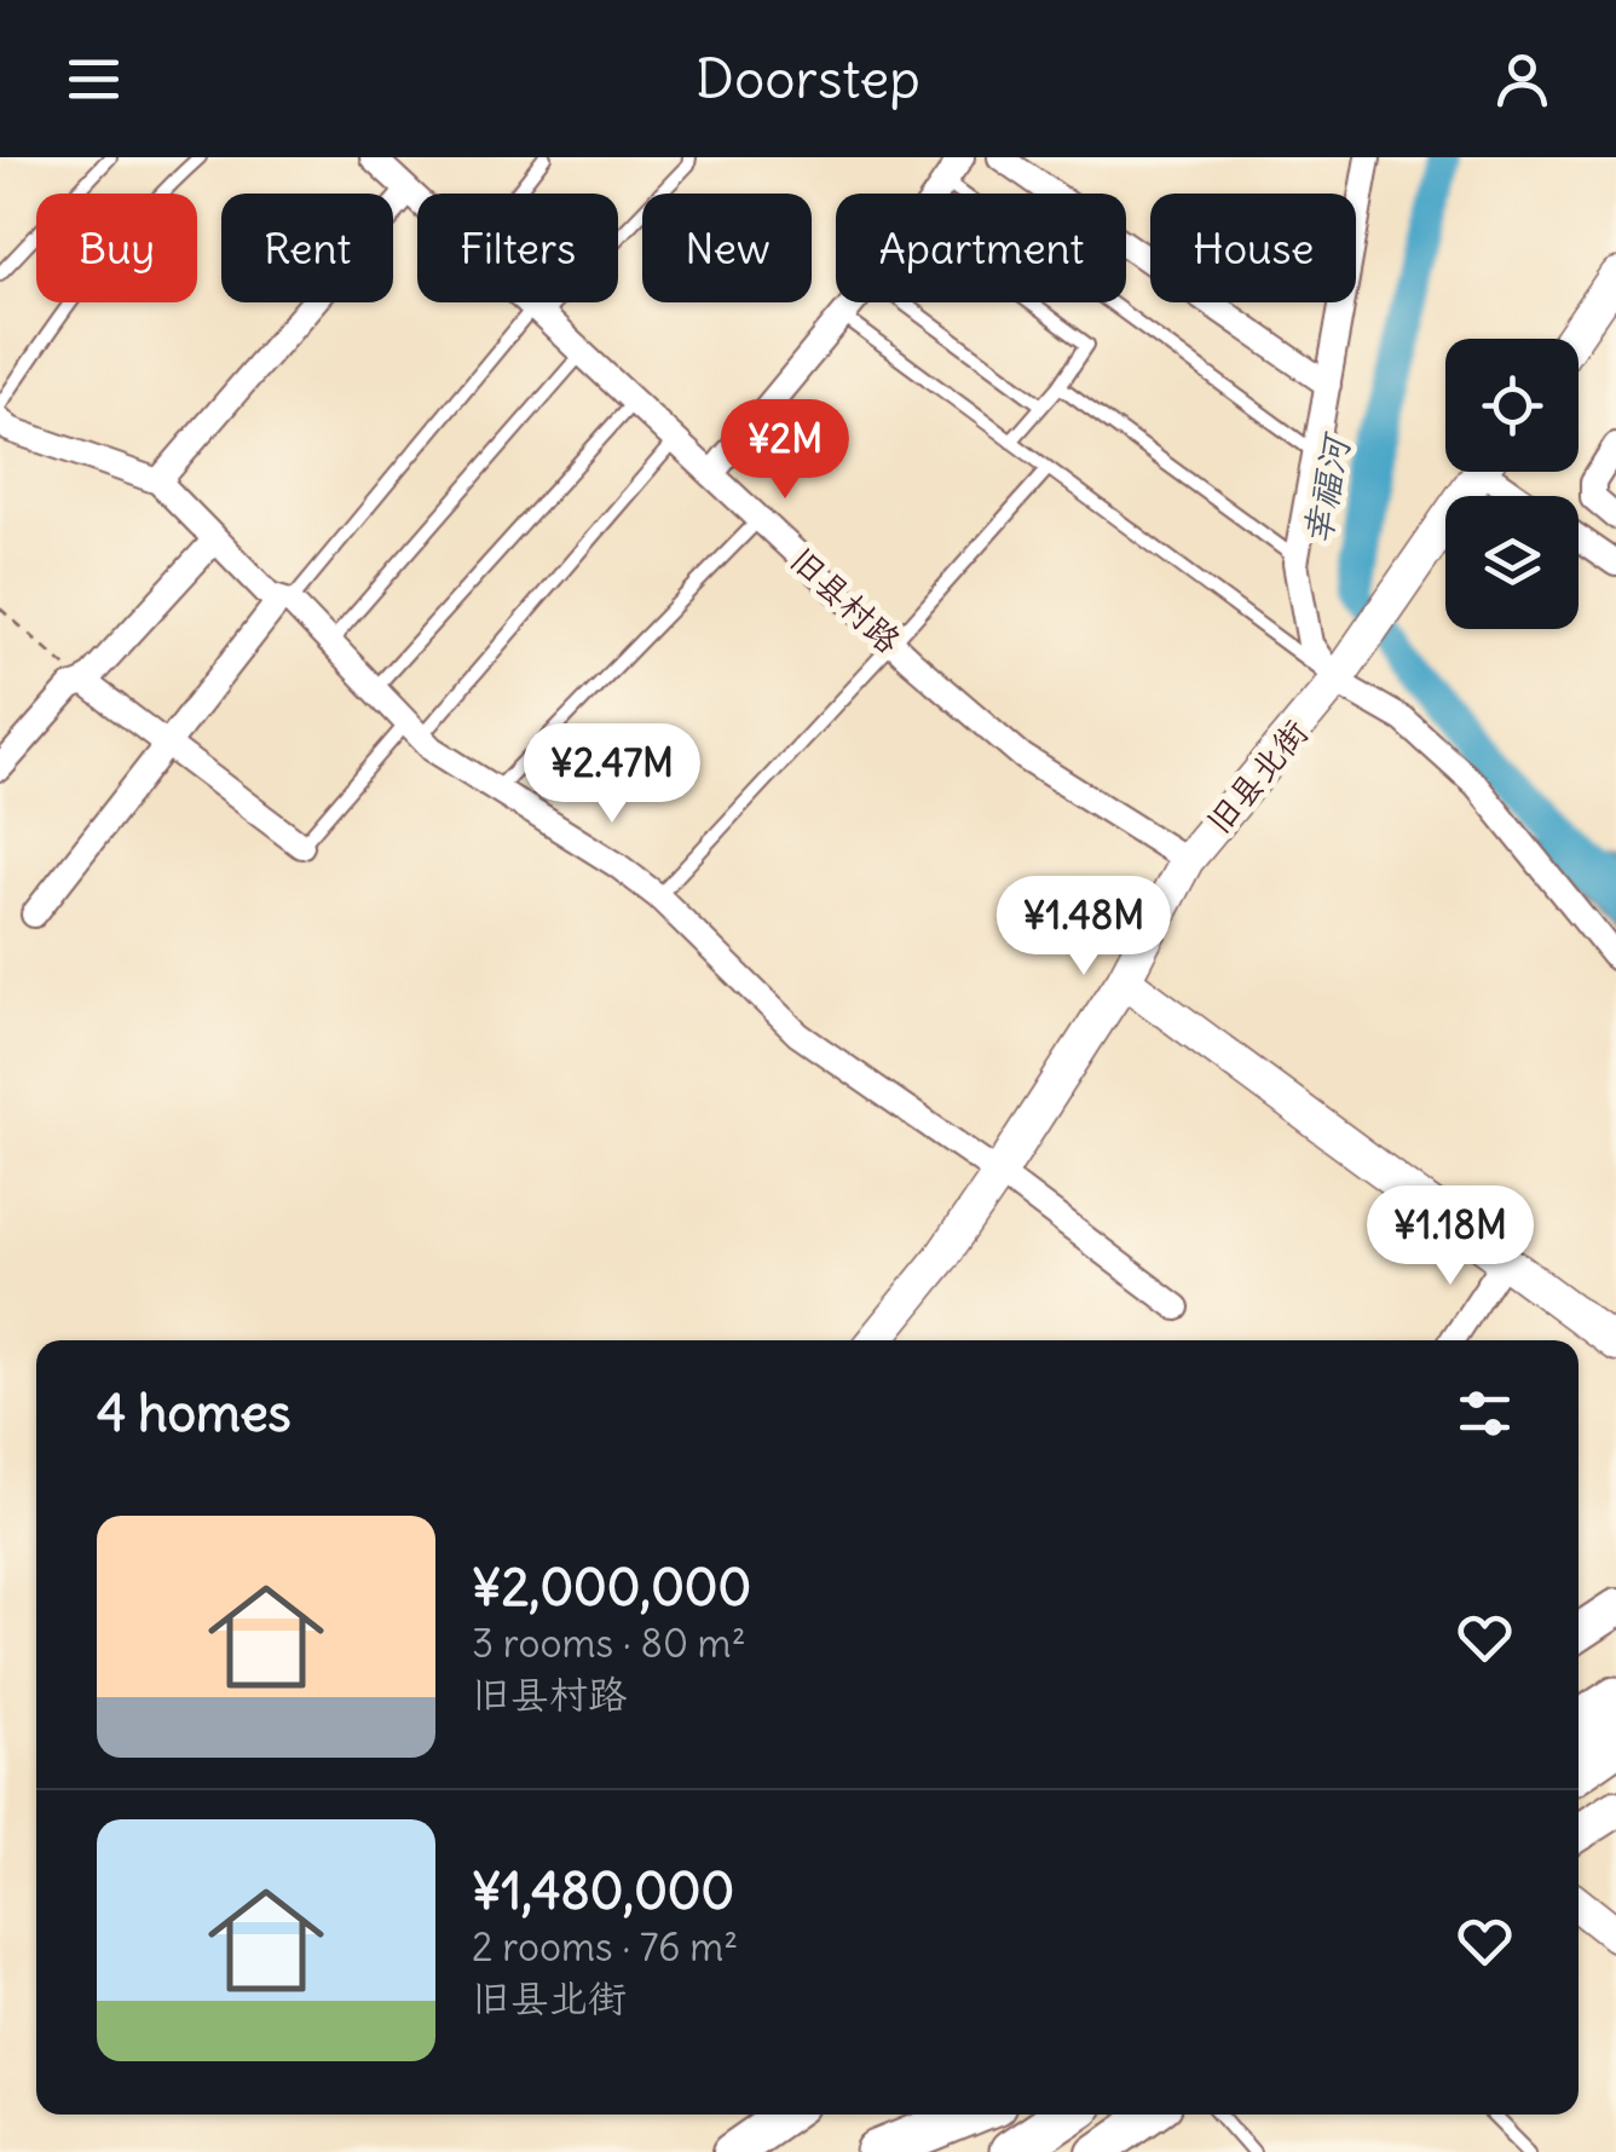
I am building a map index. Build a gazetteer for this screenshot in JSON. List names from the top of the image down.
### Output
{
  "streets": {
    "street": ["旧县村路", "旧县北街"]
  },
  "crossings": [
    ["旧县村路", "旧县北街"]
  ],
  "water": ["幸福河"],
  "page": {
    "header": "Doorstep",
    "chip": [
      "Buy",
      "Rent",
      "Filters",
      "New",
      "Apartment",
      "House"
    ],
    "price": [
      "¥2M",
      "¥2.47M",
      "¥1.48M",
      "¥1.18M"
    ],
    "heading": "4 homes",
    "list": [
      {
        "name": "¥2,000,000",
        "note": "3 rooms · 80 m² · 旧县村路"
      },
      {
        "name": "¥1,480,000",
        "note": "2 rooms · 76 m² · 旧县北街"
      }
    ]
  }
}
